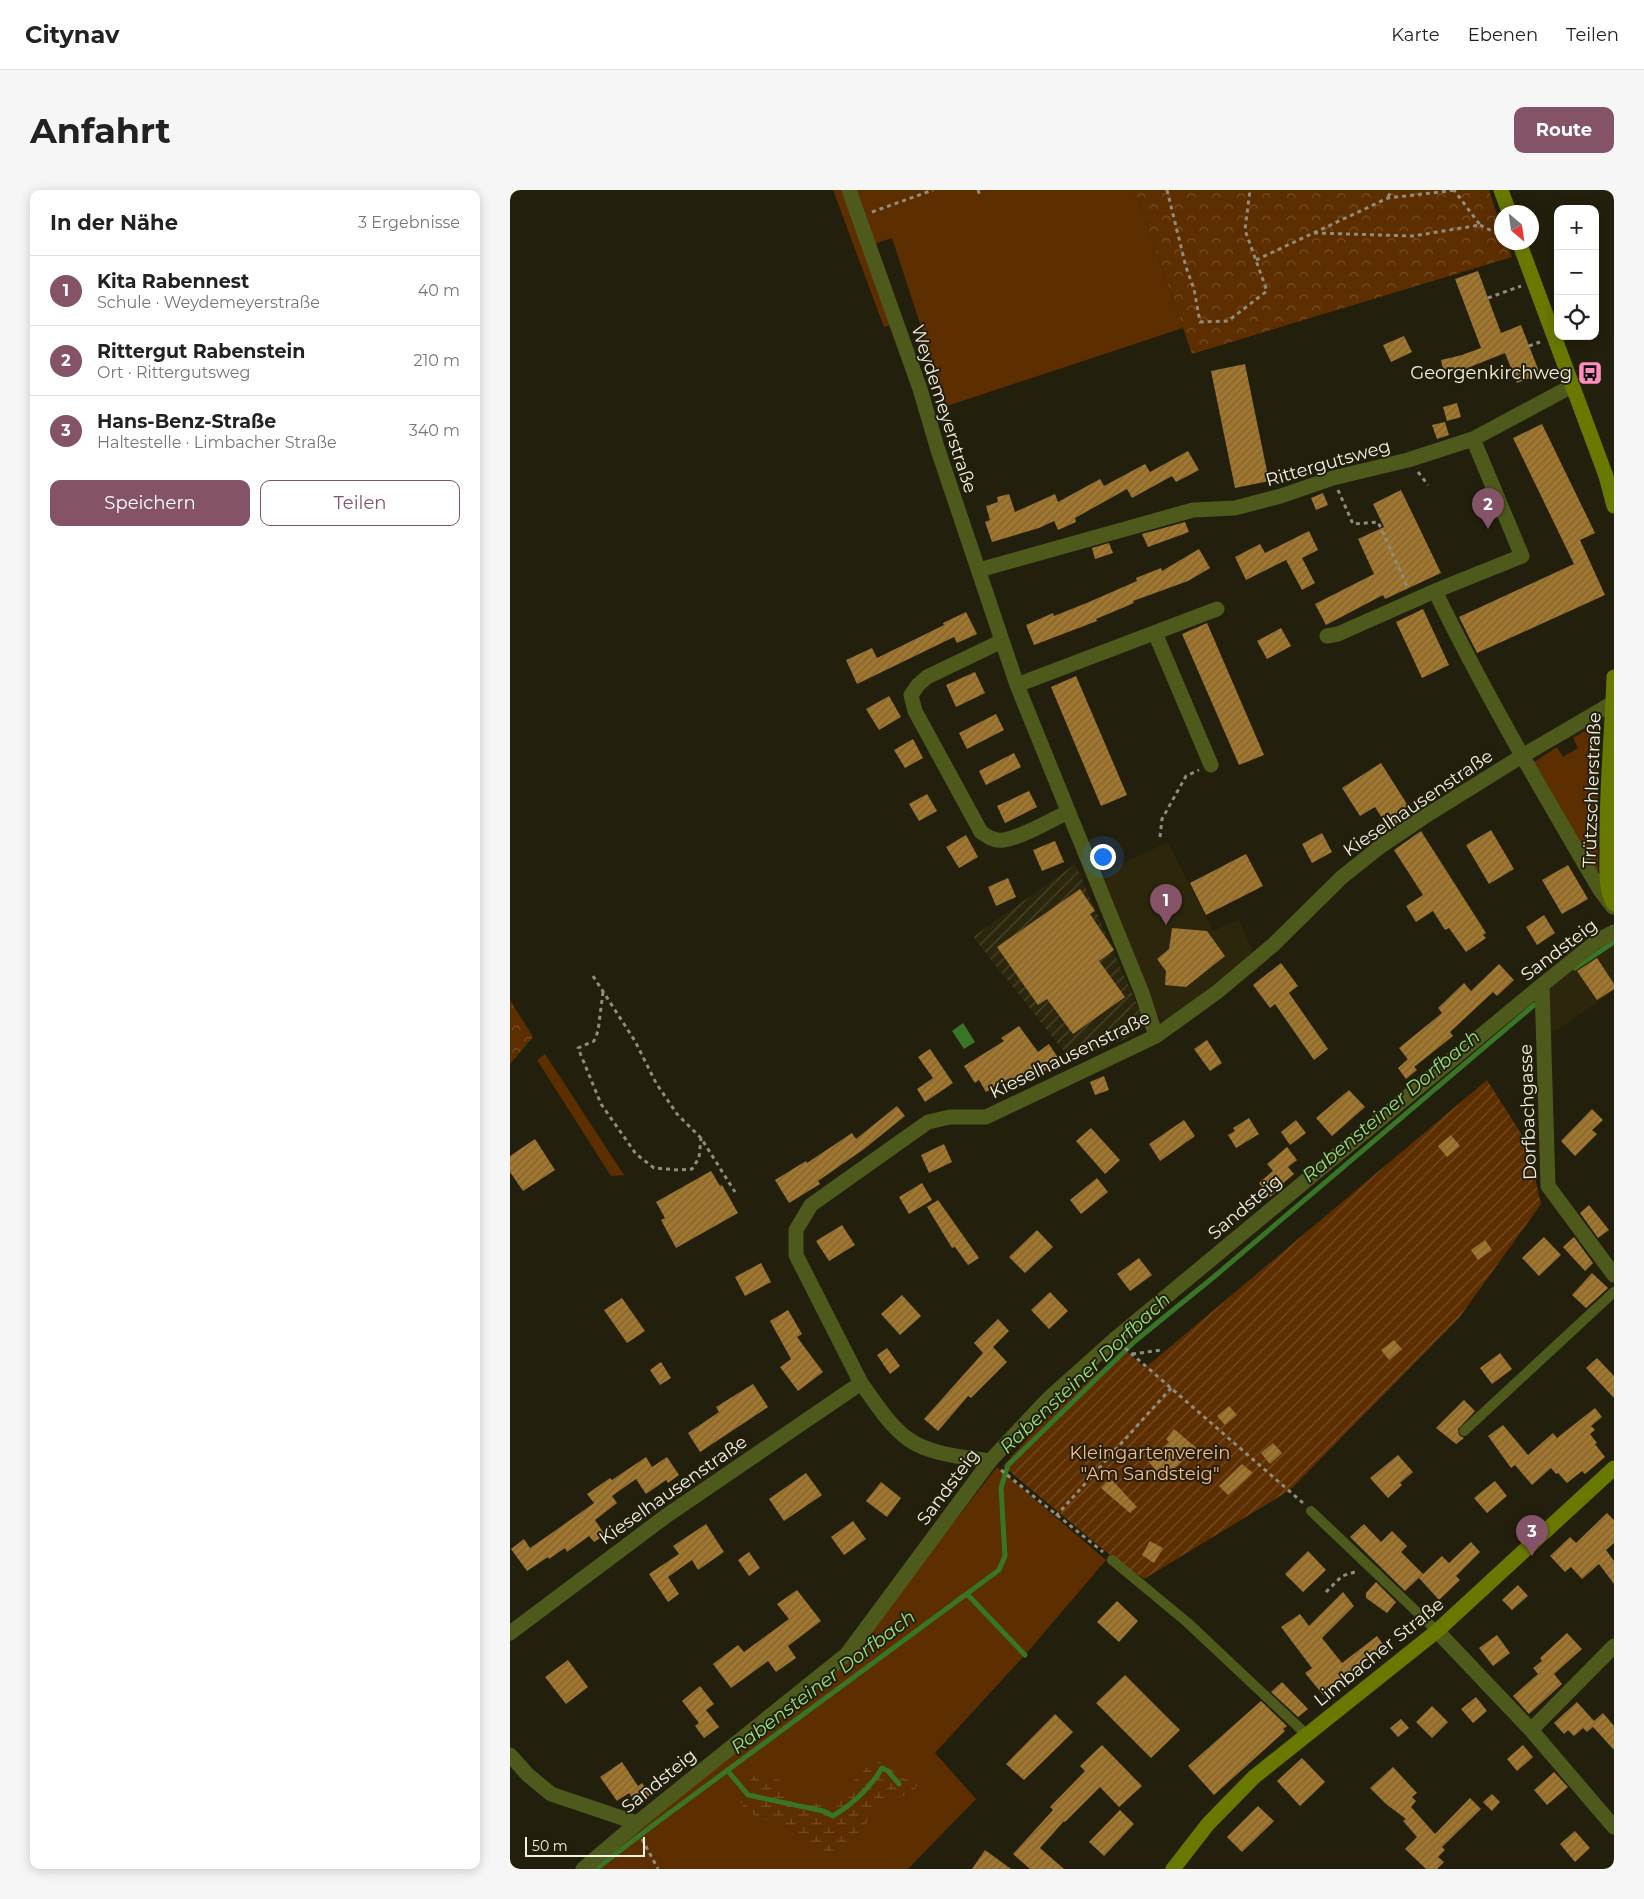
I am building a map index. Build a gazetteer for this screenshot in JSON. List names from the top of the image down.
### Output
{
  "streets": {
    "street": [
      "Weydemeyerstraße",
      "Rittergutsweg",
      "Trützschlerstraße",
      "Kieselhausenstraße",
      "Sandsteig",
      "Dorfbachgasse",
      "Limbacher Straße"
    ]
  },
  "crossings": [
    ["Weydemeyerstraße", "Rittergutsweg"],
    ["Weydemeyerstraße", "Kieselhausenstraße"],
    ["Trützschlerstraße", "Kieselhausenstraße"],
    ["Kieselhausenstraße", "Sandsteig"],
    ["Sandsteig", "Dorfbachgasse"]
  ],
  "water": ["Rabensteiner Dorfbach"],
  "parks": ["Kleingartenverein \"Am Sandsteig\""],
  "places": {
    "bus stop": ["Georgenkirchweg"]
  },
  "scale_bar": "50 m",
  "north": "bottom right",
  "page": {
    "header": "Citynav",
    "nav": ["Karte", "Ebenen", "Teilen"],
    "buttons": [
      "Route",
      ["Speichern", "Teilen"]
    ],
    "title": "Anfahrt",
    "heading": ["In der Nähe", "3 Ergebnisse"],
    "map_buttons": ["+", "−"],
    "list": [
      {
        "mark": "1",
        "name": "Kita Rabennest",
        "note": "Schule · Weydemeyerstraße",
        "value": "40 m"
      },
      {
        "mark": "2",
        "name": "Rittergut Rabenstein",
        "note": "Ort · Rittergutsweg",
        "value": "210 m"
      },
      {
        "mark": "3",
        "name": "Hans-Benz-Straße",
        "note": "Haltestelle · Limbacher Straße",
        "value": "340 m"
      }
    ],
    "pins": ["2", "1", "3"],
    "scale": "50 m"
  }
}
